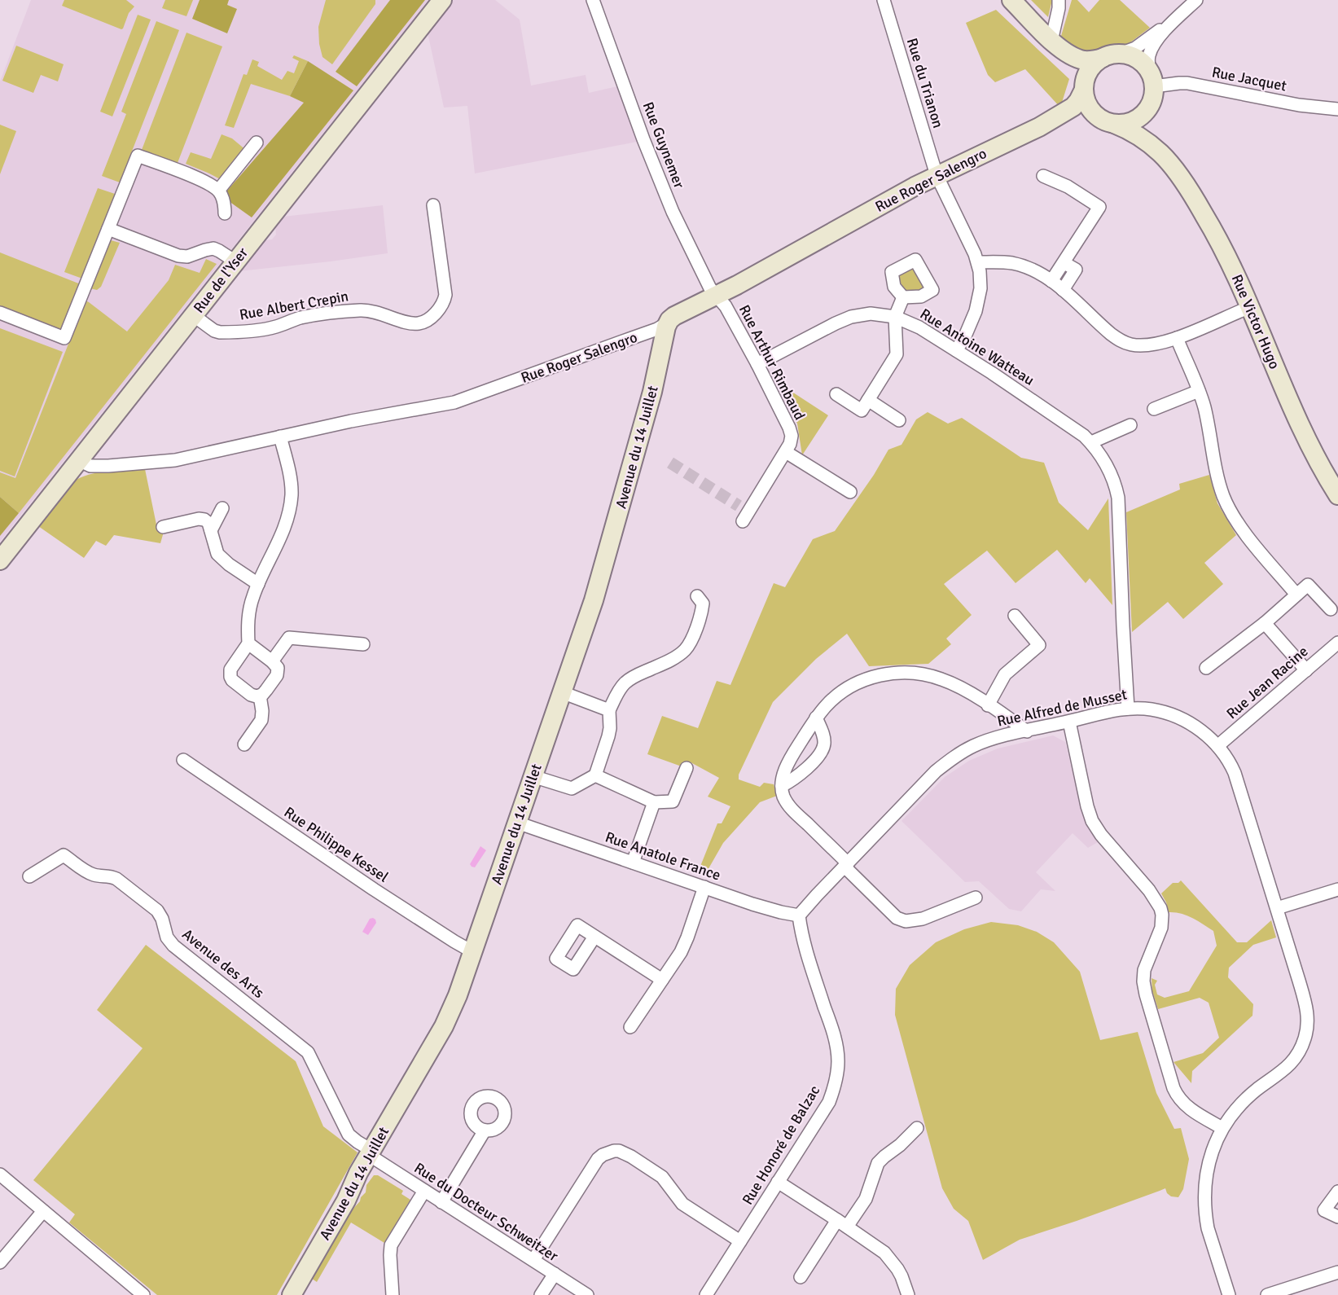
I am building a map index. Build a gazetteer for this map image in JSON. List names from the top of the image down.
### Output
{
  "streets": {
    "street": [
      "Rue Jacquet",
      "Rue du Trianon",
      "Rue Guynemer",
      "Rue Roger Salengro",
      "Rue de l'Yser",
      "Rue Albert Crepin",
      "Rue Victor Hugo",
      "Rue Antoine Watteau",
      "Rue Arthur Rimbaud",
      "Avenue du 14 Juillet",
      "Rue Jean Racine",
      "Rue Alfred de Musset",
      "Rue Philippe Kessel",
      "Rue Anatole France",
      "Avenue des Arts",
      "Rue Honoré de Balzac",
      "Rue du Docteur Schweitzer"
    ]
  },
  "crossings": [
    ["Rue Jacquet", "Rue Roger Salengro"],
    ["Rue Jacquet", "Rue Victor Hugo"],
    ["Rue du Trianon", "Rue Roger Salengro"],
    ["Rue Guynemer", "Rue Roger Salengro"],
    ["Rue Guynemer", "Rue Arthur Rimbaud"],
    ["Rue Roger Salengro", "Rue de l'Yser"],
    ["Rue Roger Salengro", "Rue Victor Hugo"],
    ["Rue Roger Salengro", "Rue Arthur Rimbaud"],
    ["Rue Roger Salengro", "Avenue du 14 Juillet"],
    ["Rue de l'Yser", "Rue Albert Crepin"],
    ["Rue Antoine Watteau", "Rue Arthur Rimbaud"],
    ["Rue Antoine Watteau", "Rue Alfred de Musset"],
    ["Avenue du 14 Juillet", "Rue Philippe Kessel"],
    ["Avenue du 14 Juillet", "Rue Anatole France"],
    ["Avenue du 14 Juillet", "Avenue des Arts"],
    ["Avenue du 14 Juillet", "Rue du Docteur Schweitzer"],
    ["Rue Jean Racine", "Rue Alfred de Musset"],
    ["Rue Alfred de Musset", "Rue Anatole France"],
    ["Rue Alfred de Musset", "Rue Honoré de Balzac"],
    ["Rue Anatole France", "Rue Honoré de Balzac"],
    ["Avenue des Arts", "Rue du Docteur Schweitzer"]
  ]
}
